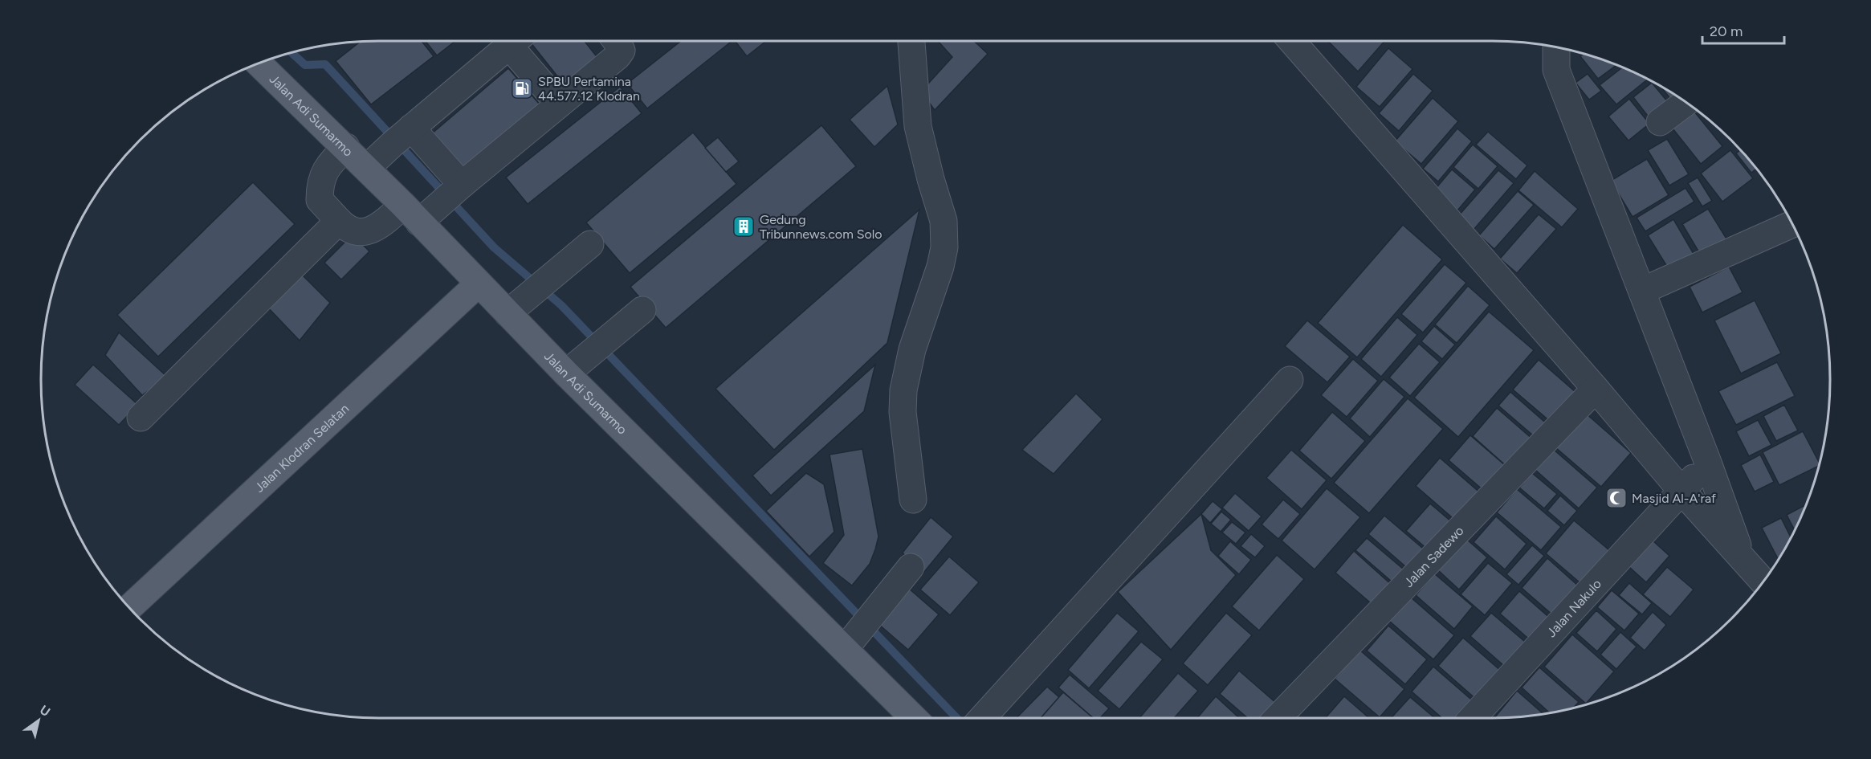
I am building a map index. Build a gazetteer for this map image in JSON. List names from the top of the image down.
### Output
{
  "streets": {
    "main road": ["Jalan Adi Sumarmo", "Jalan Klodran Selatan"],
    "street": ["Jalan Sadewo", "Jalan Nakulo"]
  },
  "crossings": [
    ["Jalan Adi Sumarmo", "Jalan Klodran Selatan"]
  ],
  "places": {
    "fuel station": ["SPBU Pertamina 44.577.12 Klodran"],
    "building": ["Gedung Tribunnews.com Solo"],
    "mosque": ["Masjid Al-A'raf"]
  },
  "scale_bar": "20 m",
  "north": "top right"
}
